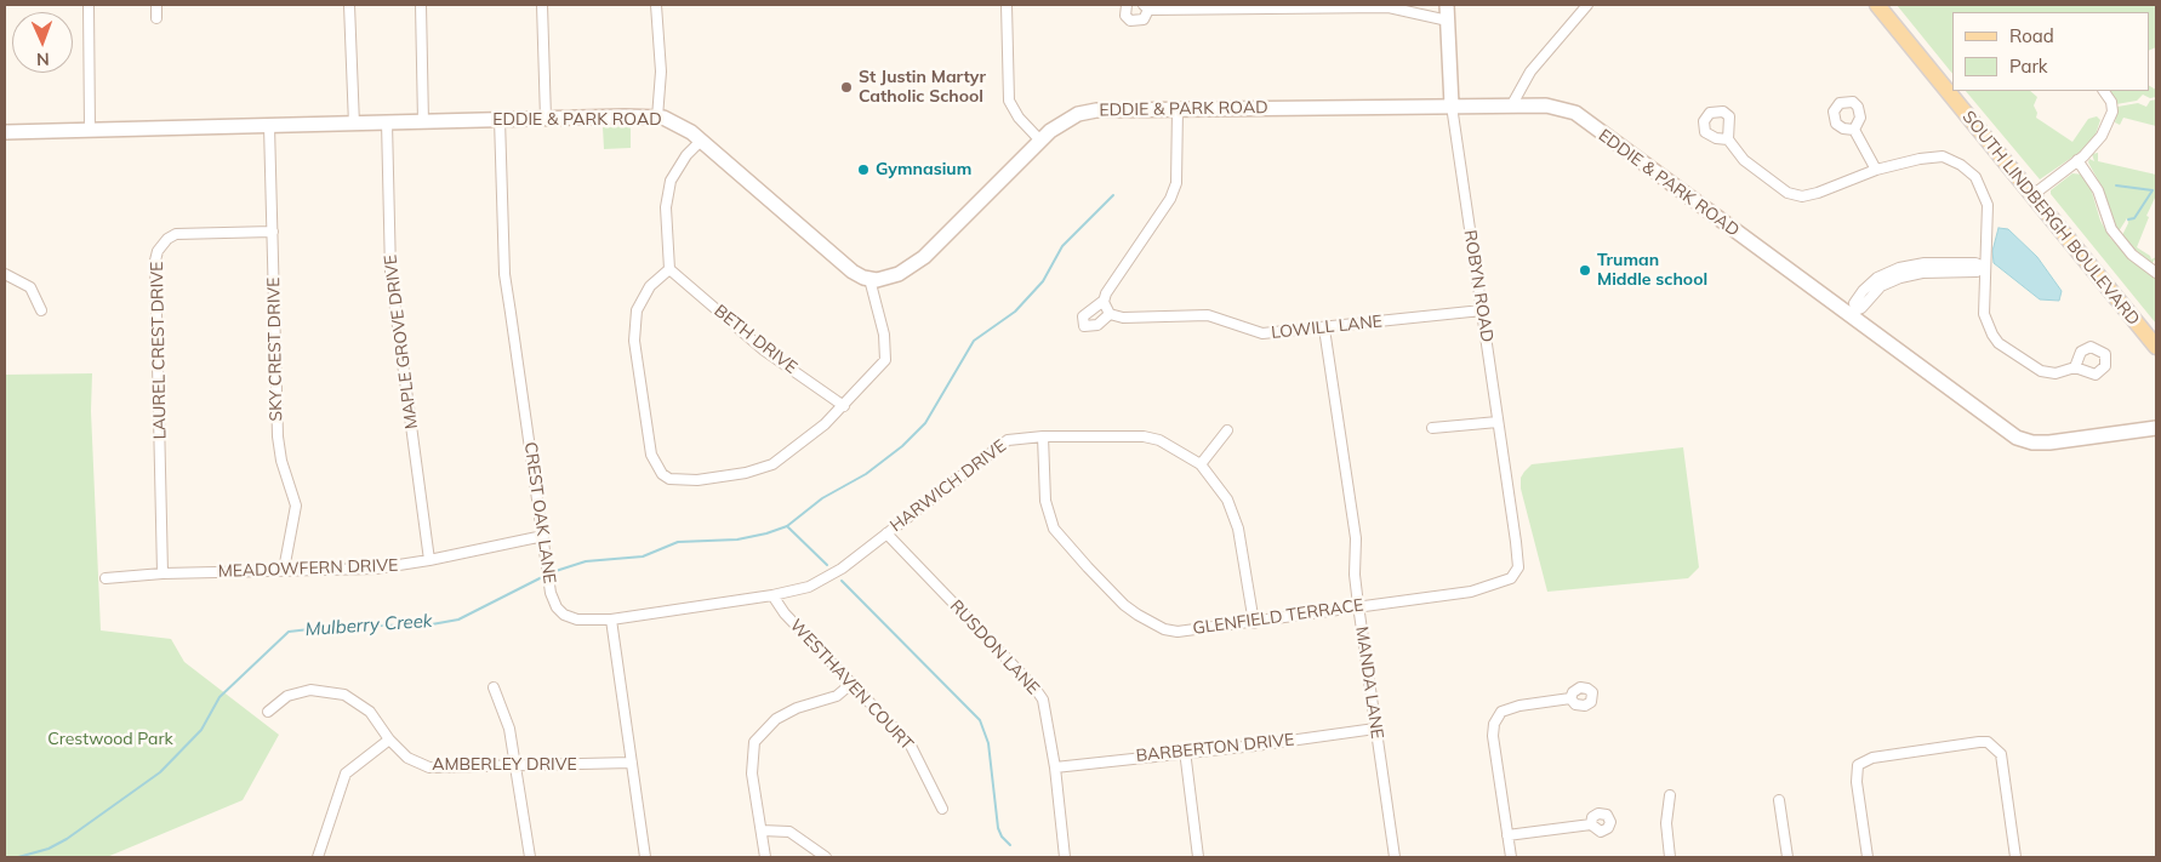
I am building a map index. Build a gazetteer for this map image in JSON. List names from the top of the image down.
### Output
{
  "streets": {
    "main road": ["SOUTH LINDBERGH BOULEVARD"],
    "street": [
      "EDDIE & PARK ROAD",
      "ROBYN ROAD",
      "LOWILL LANE",
      "BETH DRIVE",
      "MAPLE GROVE DRIVE",
      "SKY CREST DRIVE",
      "LAUREL CREST DRIVE",
      "HARWICH DRIVE",
      "CREST OAK LANE",
      "MEADOWFERN DRIVE",
      "GLENFIELD TERRACE",
      "RUSDON LANE",
      "MANDA LANE",
      "WESTHAVEN COURT",
      "BARBERTON DRIVE",
      "AMBERLEY DRIVE"
    ]
  },
  "crossings": [
    ["EDDIE & PARK ROAD", "ROBYN ROAD"],
    ["EDDIE & PARK ROAD", "MAPLE GROVE DRIVE"],
    ["EDDIE & PARK ROAD", "SKY CREST DRIVE"],
    ["EDDIE & PARK ROAD", "CREST OAK LANE"],
    ["ROBYN ROAD", "LOWILL LANE"],
    ["ROBYN ROAD", "GLENFIELD TERRACE"],
    ["LOWILL LANE", "MANDA LANE"],
    ["MAPLE GROVE DRIVE", "MEADOWFERN DRIVE"],
    ["SKY CREST DRIVE", "LAUREL CREST DRIVE"],
    ["SKY CREST DRIVE", "MEADOWFERN DRIVE"],
    ["LAUREL CREST DRIVE", "MEADOWFERN DRIVE"],
    ["HARWICH DRIVE", "CREST OAK LANE"],
    ["HARWICH DRIVE", "GLENFIELD TERRACE"],
    ["HARWICH DRIVE", "RUSDON LANE"],
    ["HARWICH DRIVE", "WESTHAVEN COURT"],
    ["CREST OAK LANE", "MEADOWFERN DRIVE"],
    ["GLENFIELD TERRACE", "MANDA LANE"],
    ["RUSDON LANE", "BARBERTON DRIVE"],
    ["MANDA LANE", "BARBERTON DRIVE"]
  ],
  "water": ["Mulberry Creek"],
  "parks": ["Crestwood Park"],
  "places": ["St Justin Martyr Catholic School", "Gymnasium", "Truman Middle school"],
  "legend": ["Road", "Park"],
  "north": "bottom"
}
